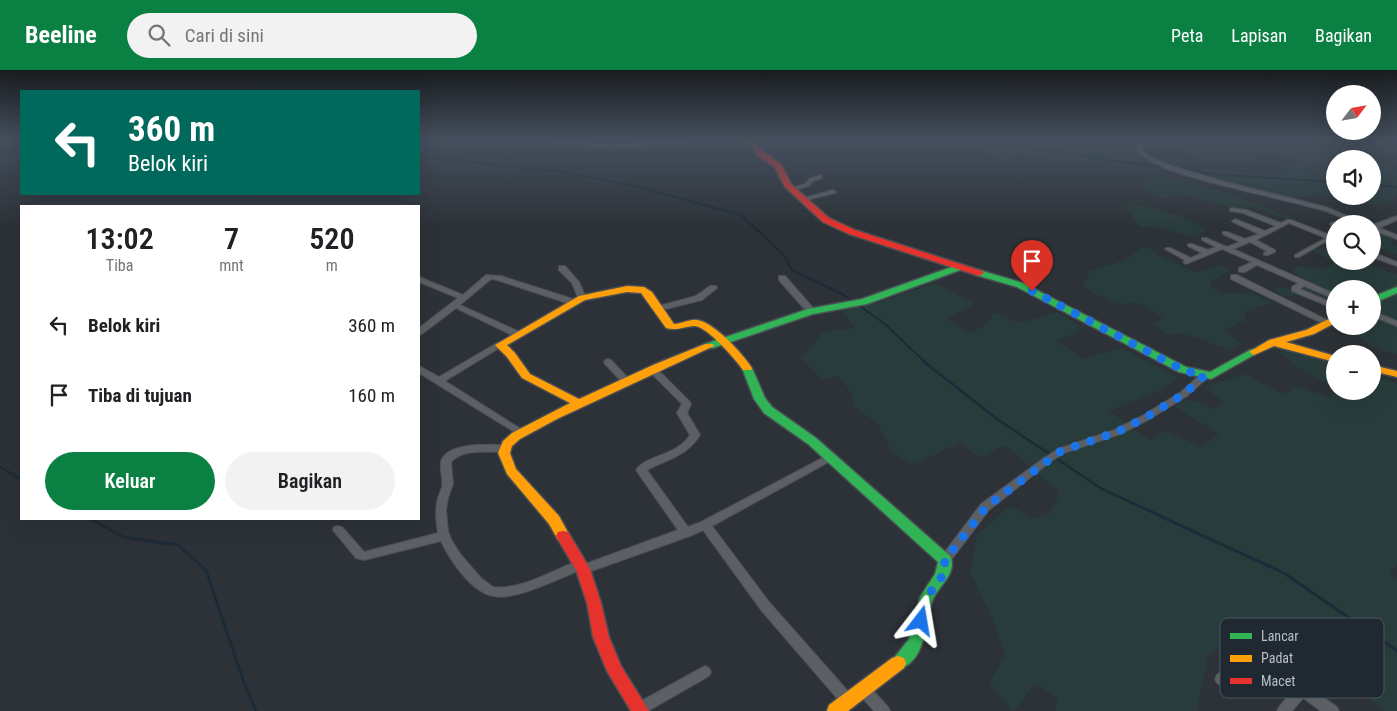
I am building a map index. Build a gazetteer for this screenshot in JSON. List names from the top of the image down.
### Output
{
  "legend": ["Lancar", "Padat", "Macet"],
  "north": "top right",
  "page": {
    "header": "Beeline",
    "search": "Cari di sini",
    "nav": ["Peta", "Lapisan", "Bagikan"],
    "map_buttons": ["+", "−"],
    "turn": ["360 m", "Belok kiri"],
    "eta": [
      "13:02",
      "Tiba",
      "7",
      "mnt",
      "520",
      "m"
    ],
    "list": [
      {
        "name": "Belok kiri",
        "value": "360 m"
      },
      {
        "name": "Tiba di tujuan",
        "value": "160 m"
      }
    ],
    "buttons": ["Keluar", "Bagikan"]
  }
}
